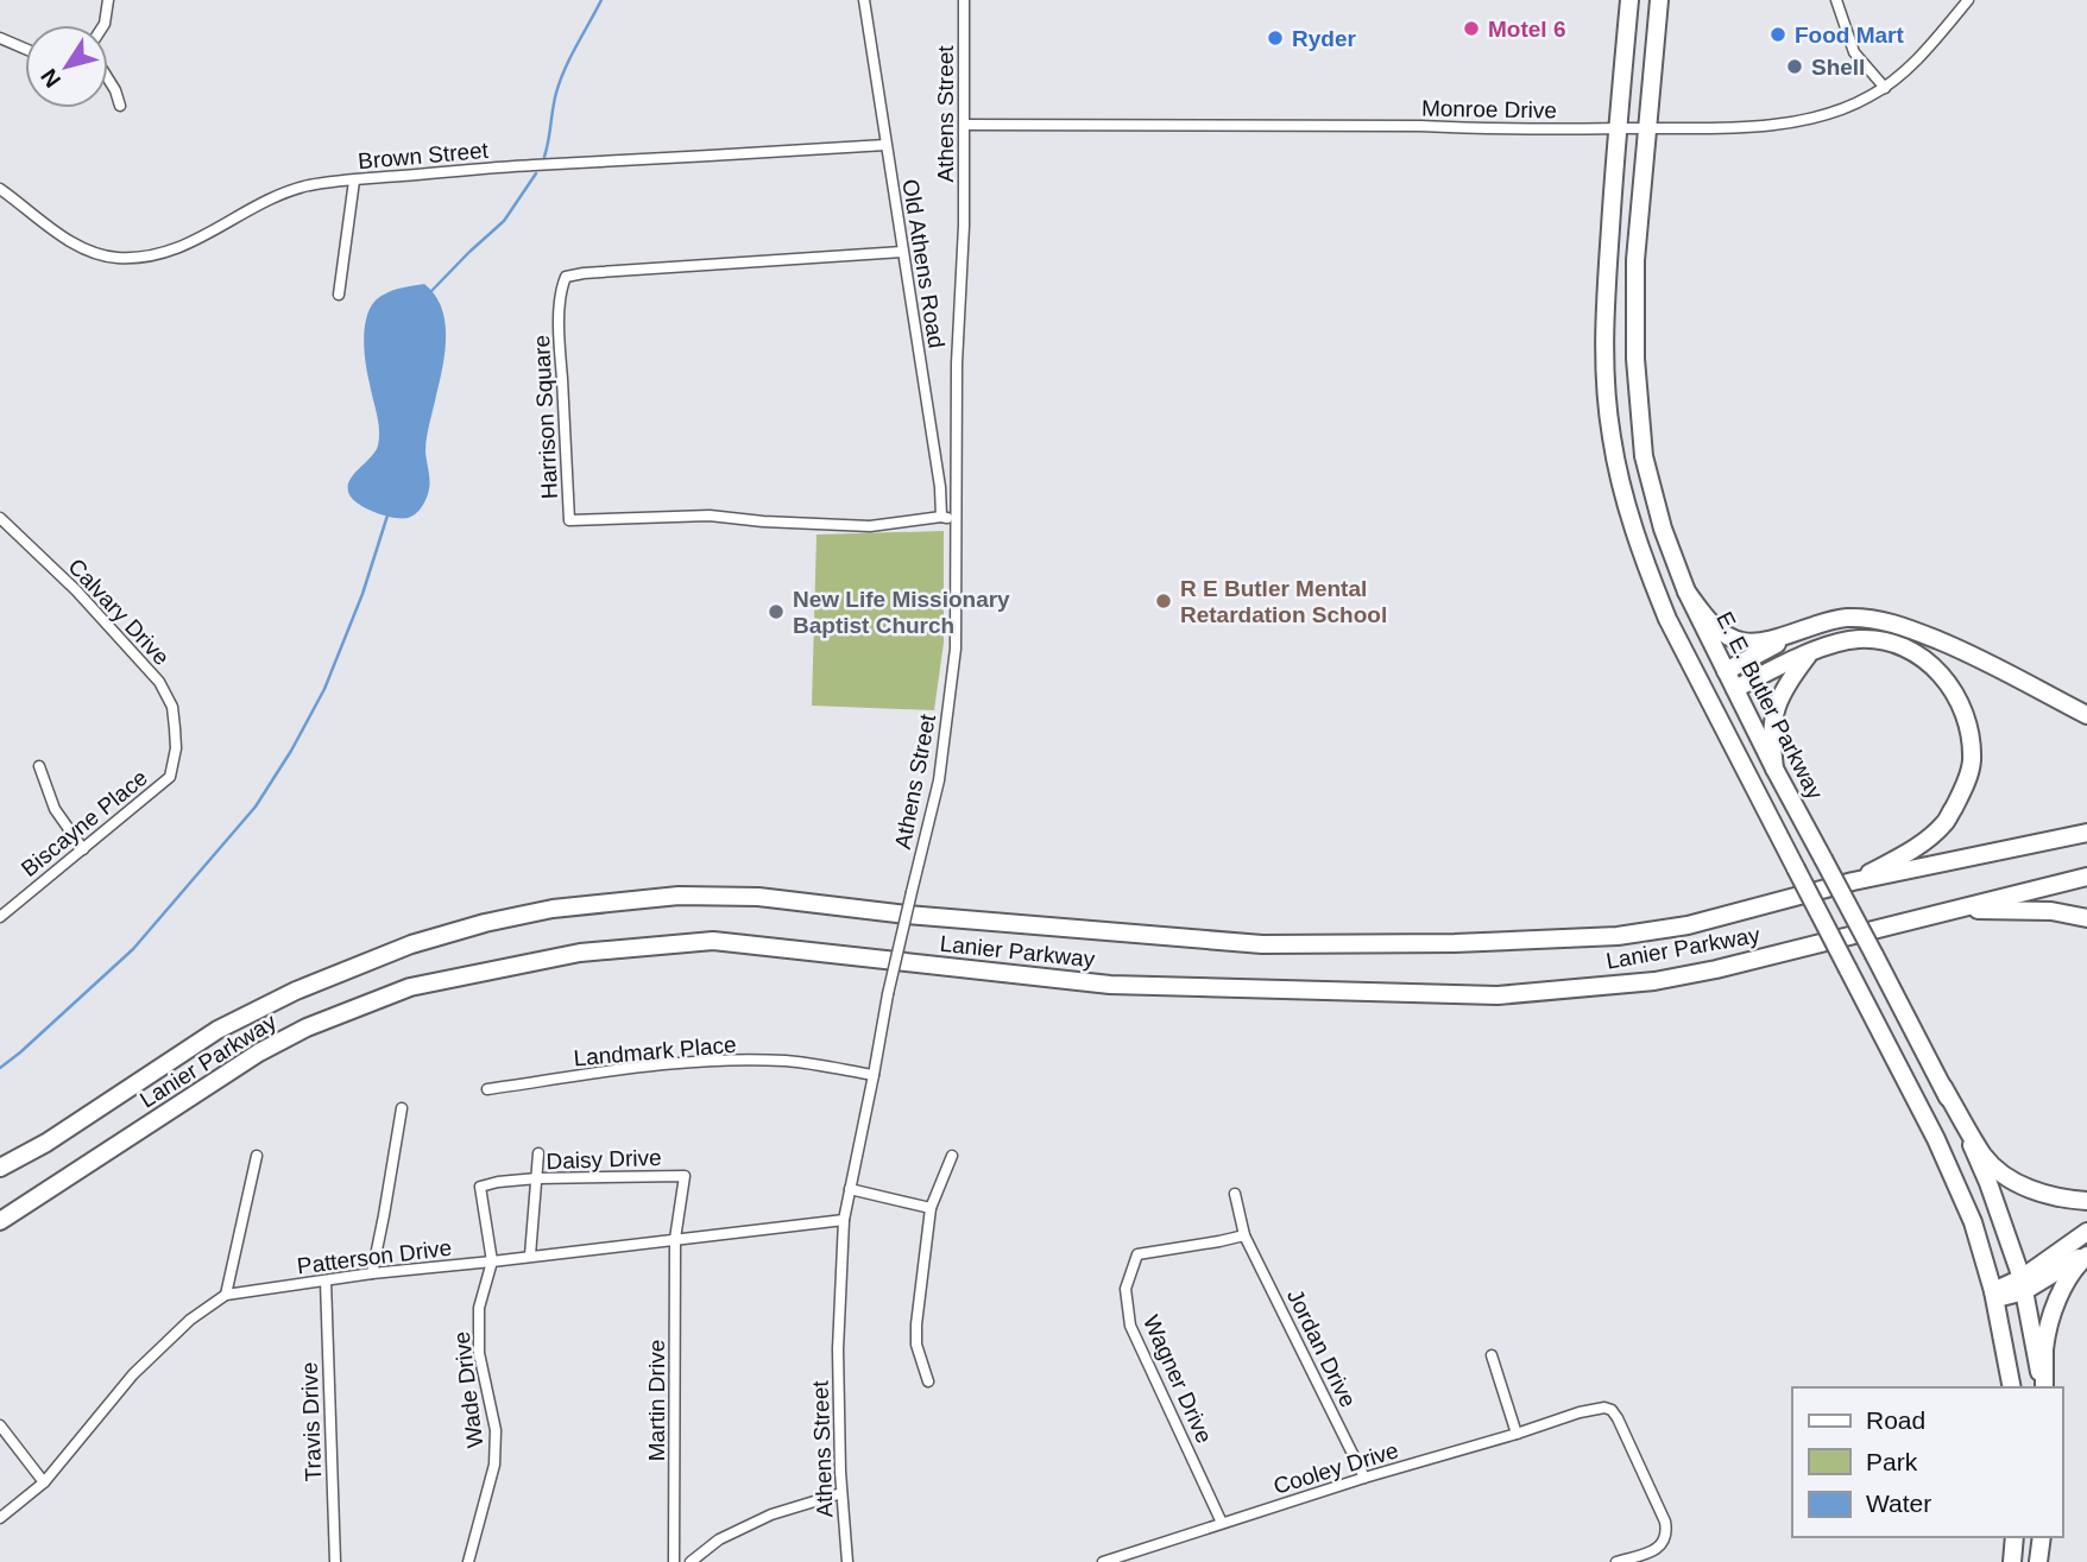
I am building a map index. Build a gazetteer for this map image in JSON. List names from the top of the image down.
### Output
{
  "streets": {
    "highway": ["E. E. Butler Parkway", "Lanier Parkway"],
    "street": [
      "Monroe Drive",
      "Athens Street",
      "Brown Street",
      "Old Athens Road",
      "Harrison Square",
      "Calvary Drive",
      "Biscayne Place",
      "Landmark Place",
      "Daisy Drive",
      "Patterson Drive",
      "Jordan Drive",
      "Wagner Drive",
      "Wade Drive",
      "Martin Drive",
      "Travis Drive",
      "Cooley Drive"
    ]
  },
  "crossings": [
    ["Monroe Drive", "Athens Street"],
    ["Monroe Drive", "E. E. Butler Parkway"],
    ["Athens Street", "Landmark Place"],
    ["Athens Street", "Patterson Drive"],
    ["Brown Street", "Old Athens Road"],
    ["Old Athens Road", "Harrison Square"],
    ["Calvary Drive", "Biscayne Place"],
    ["Daisy Drive", "Patterson Drive"],
    ["Daisy Drive", "Martin Drive"],
    ["Patterson Drive", "Wade Drive"],
    ["Patterson Drive", "Martin Drive"],
    ["Patterson Drive", "Travis Drive"],
    ["Jordan Drive", "Wagner Drive"],
    ["Jordan Drive", "Cooley Drive"],
    ["Wagner Drive", "Cooley Drive"]
  ],
  "places": [
    "Motel 6",
    "Food Mart",
    "Ryder",
    "Shell",
    "R E Butler Mental Retardation School",
    "New Life Missionary Baptist Church"
  ],
  "legend": ["Road", "Park", "Water"],
  "north": "bottom left"
}
